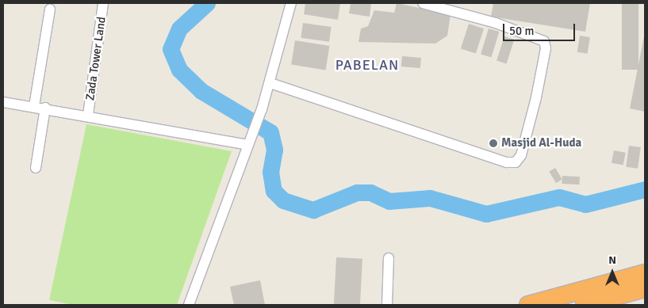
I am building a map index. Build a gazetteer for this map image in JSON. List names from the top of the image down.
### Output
{
  "streets": {
    "street": ["Zada Tower Land"]
  },
  "districts": ["PABELAN"],
  "places": ["Masjid Al-Huda"],
  "scale_bar": "50 m",
  "north": "top"
}
